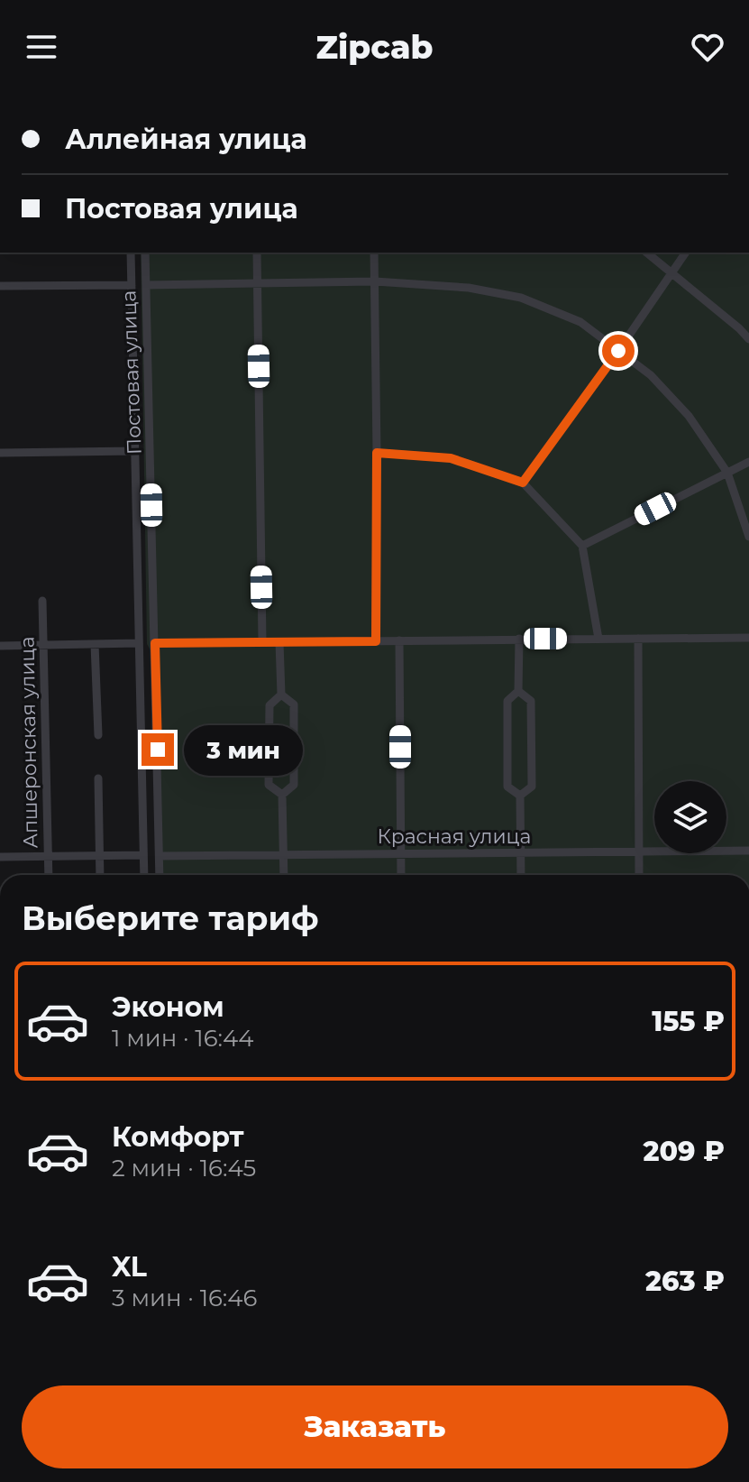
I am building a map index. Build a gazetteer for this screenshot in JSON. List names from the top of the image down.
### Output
{
  "streets": {
    "street": ["Постовая улица", "Апшеронская улица", "Красная улица"]
  },
  "crossings": [
    ["Постовая улица", "Красная улица"]
  ],
  "page": {
    "header": "Zipcab",
    "banner": ["Аллейная улица", "Постовая улица"],
    "bubble": "3 мин",
    "heading": "Выберите тариф",
    "list": [
      {
        "name": "Эконом",
        "note": "1 мин · 16:44",
        "value": "155 ₽"
      },
      {
        "name": "Комфорт",
        "note": "2 мин · 16:45",
        "value": "209 ₽"
      },
      {
        "name": "XL",
        "note": "3 мин · 16:46",
        "value": "263 ₽"
      }
    ],
    "buttons": "Заказать"
  }
}
